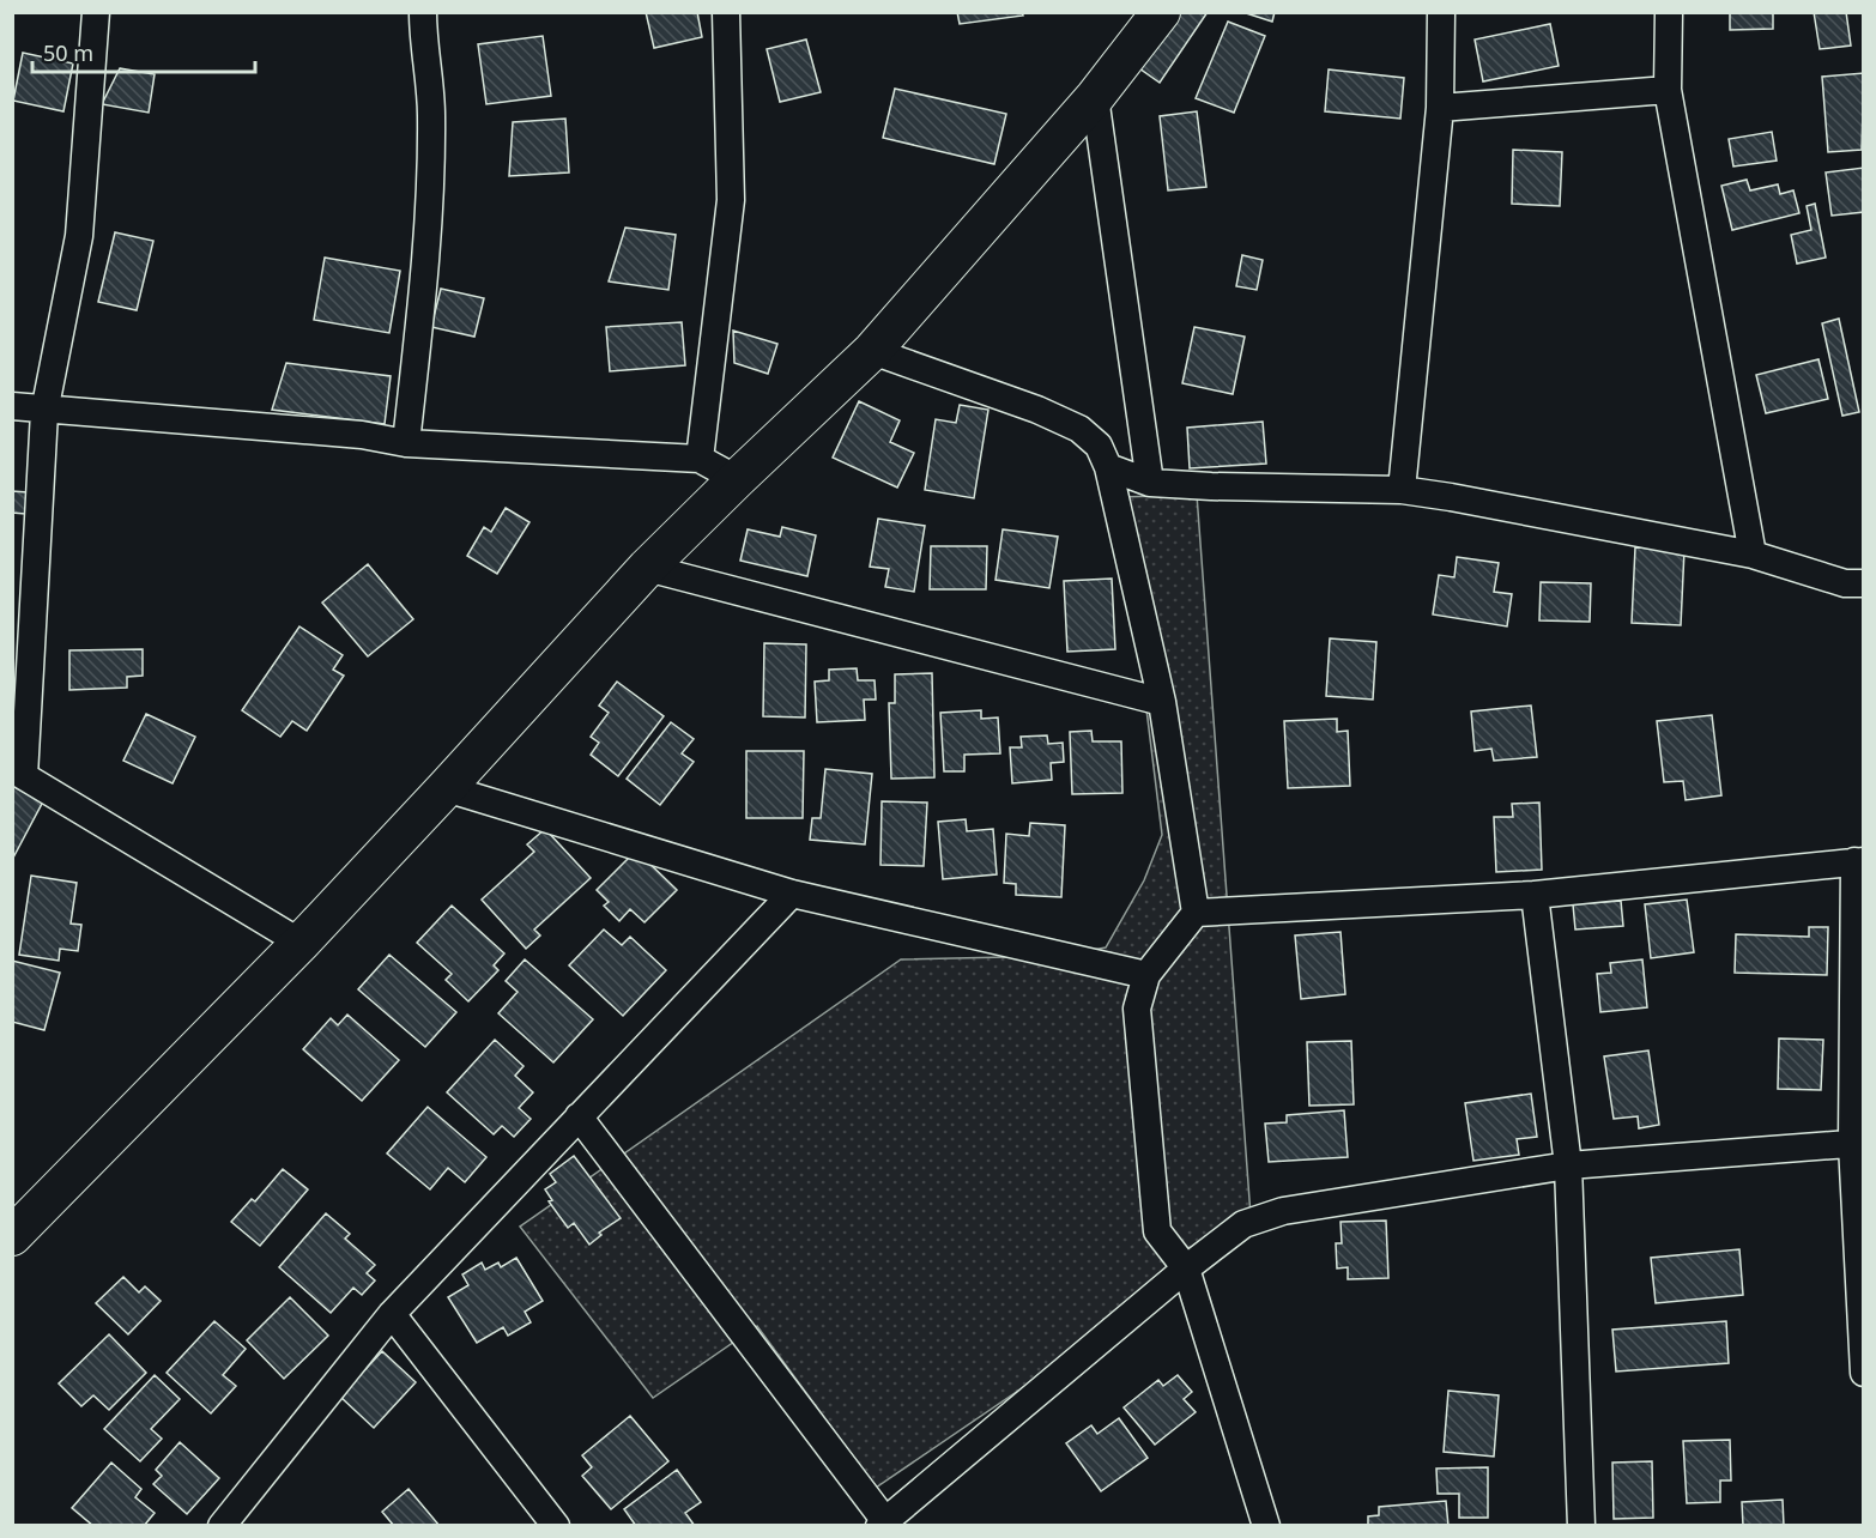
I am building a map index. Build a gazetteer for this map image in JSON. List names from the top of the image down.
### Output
{
  "scale_bar": "50 m"
}
